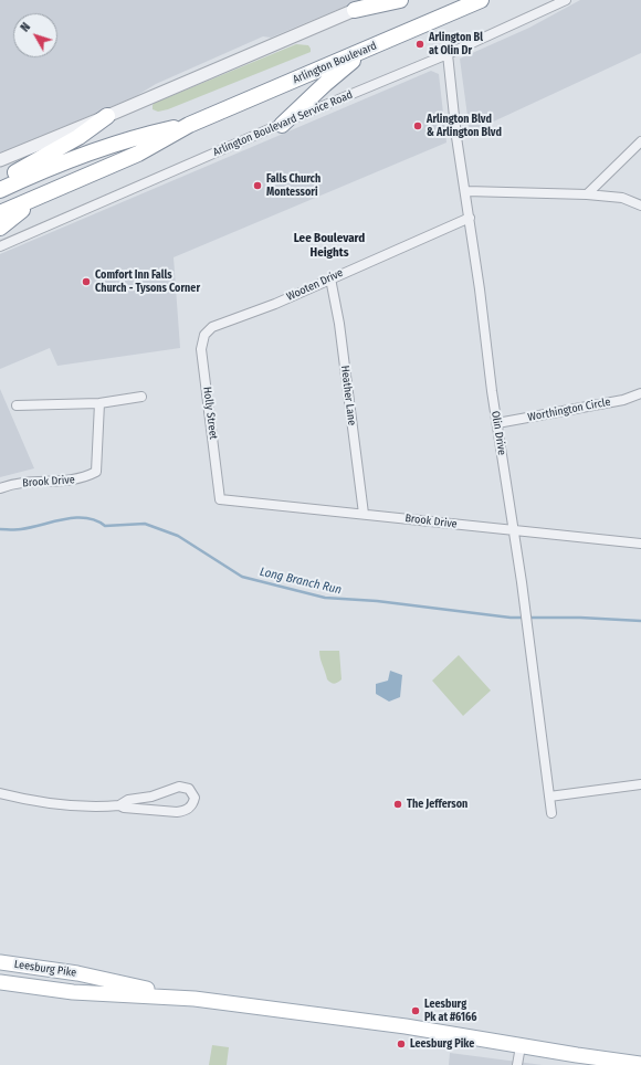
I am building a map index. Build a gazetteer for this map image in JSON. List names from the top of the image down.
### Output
{
  "streets": {
    "highway": ["Arlington Boulevard"],
    "main road": ["Leesburg Pike"],
    "street": [
      "Arlington Boulevard Service Road",
      "Wooten Drive",
      "Heather Lane",
      "Worthington Circle",
      "Holly Street",
      "Olin Drive",
      "Brook Drive"
    ]
  },
  "crossings": [
    ["Arlington Boulevard Service Road", "Olin Drive"],
    ["Wooten Drive", "Heather Lane"],
    ["Wooten Drive", "Holly Street"],
    ["Wooten Drive", "Olin Drive"],
    ["Heather Lane", "Brook Drive"],
    ["Worthington Circle", "Olin Drive"],
    ["Holly Street", "Brook Drive"],
    ["Olin Drive", "Brook Drive"]
  ],
  "districts": ["Lee Boulevard Heights"],
  "water": ["Long Branch Run"],
  "places": [
    "Arlington Bl at Olin Dr",
    "Arlington Blvd & Arlington Blvd",
    "Falls Church Montessori",
    "Comfort Inn Falls Church - Tysons Corner",
    "The Jefferson",
    "Leesburg Pk at #6166",
    "Leesburg Pike"
  ],
  "north": "top left"
}
